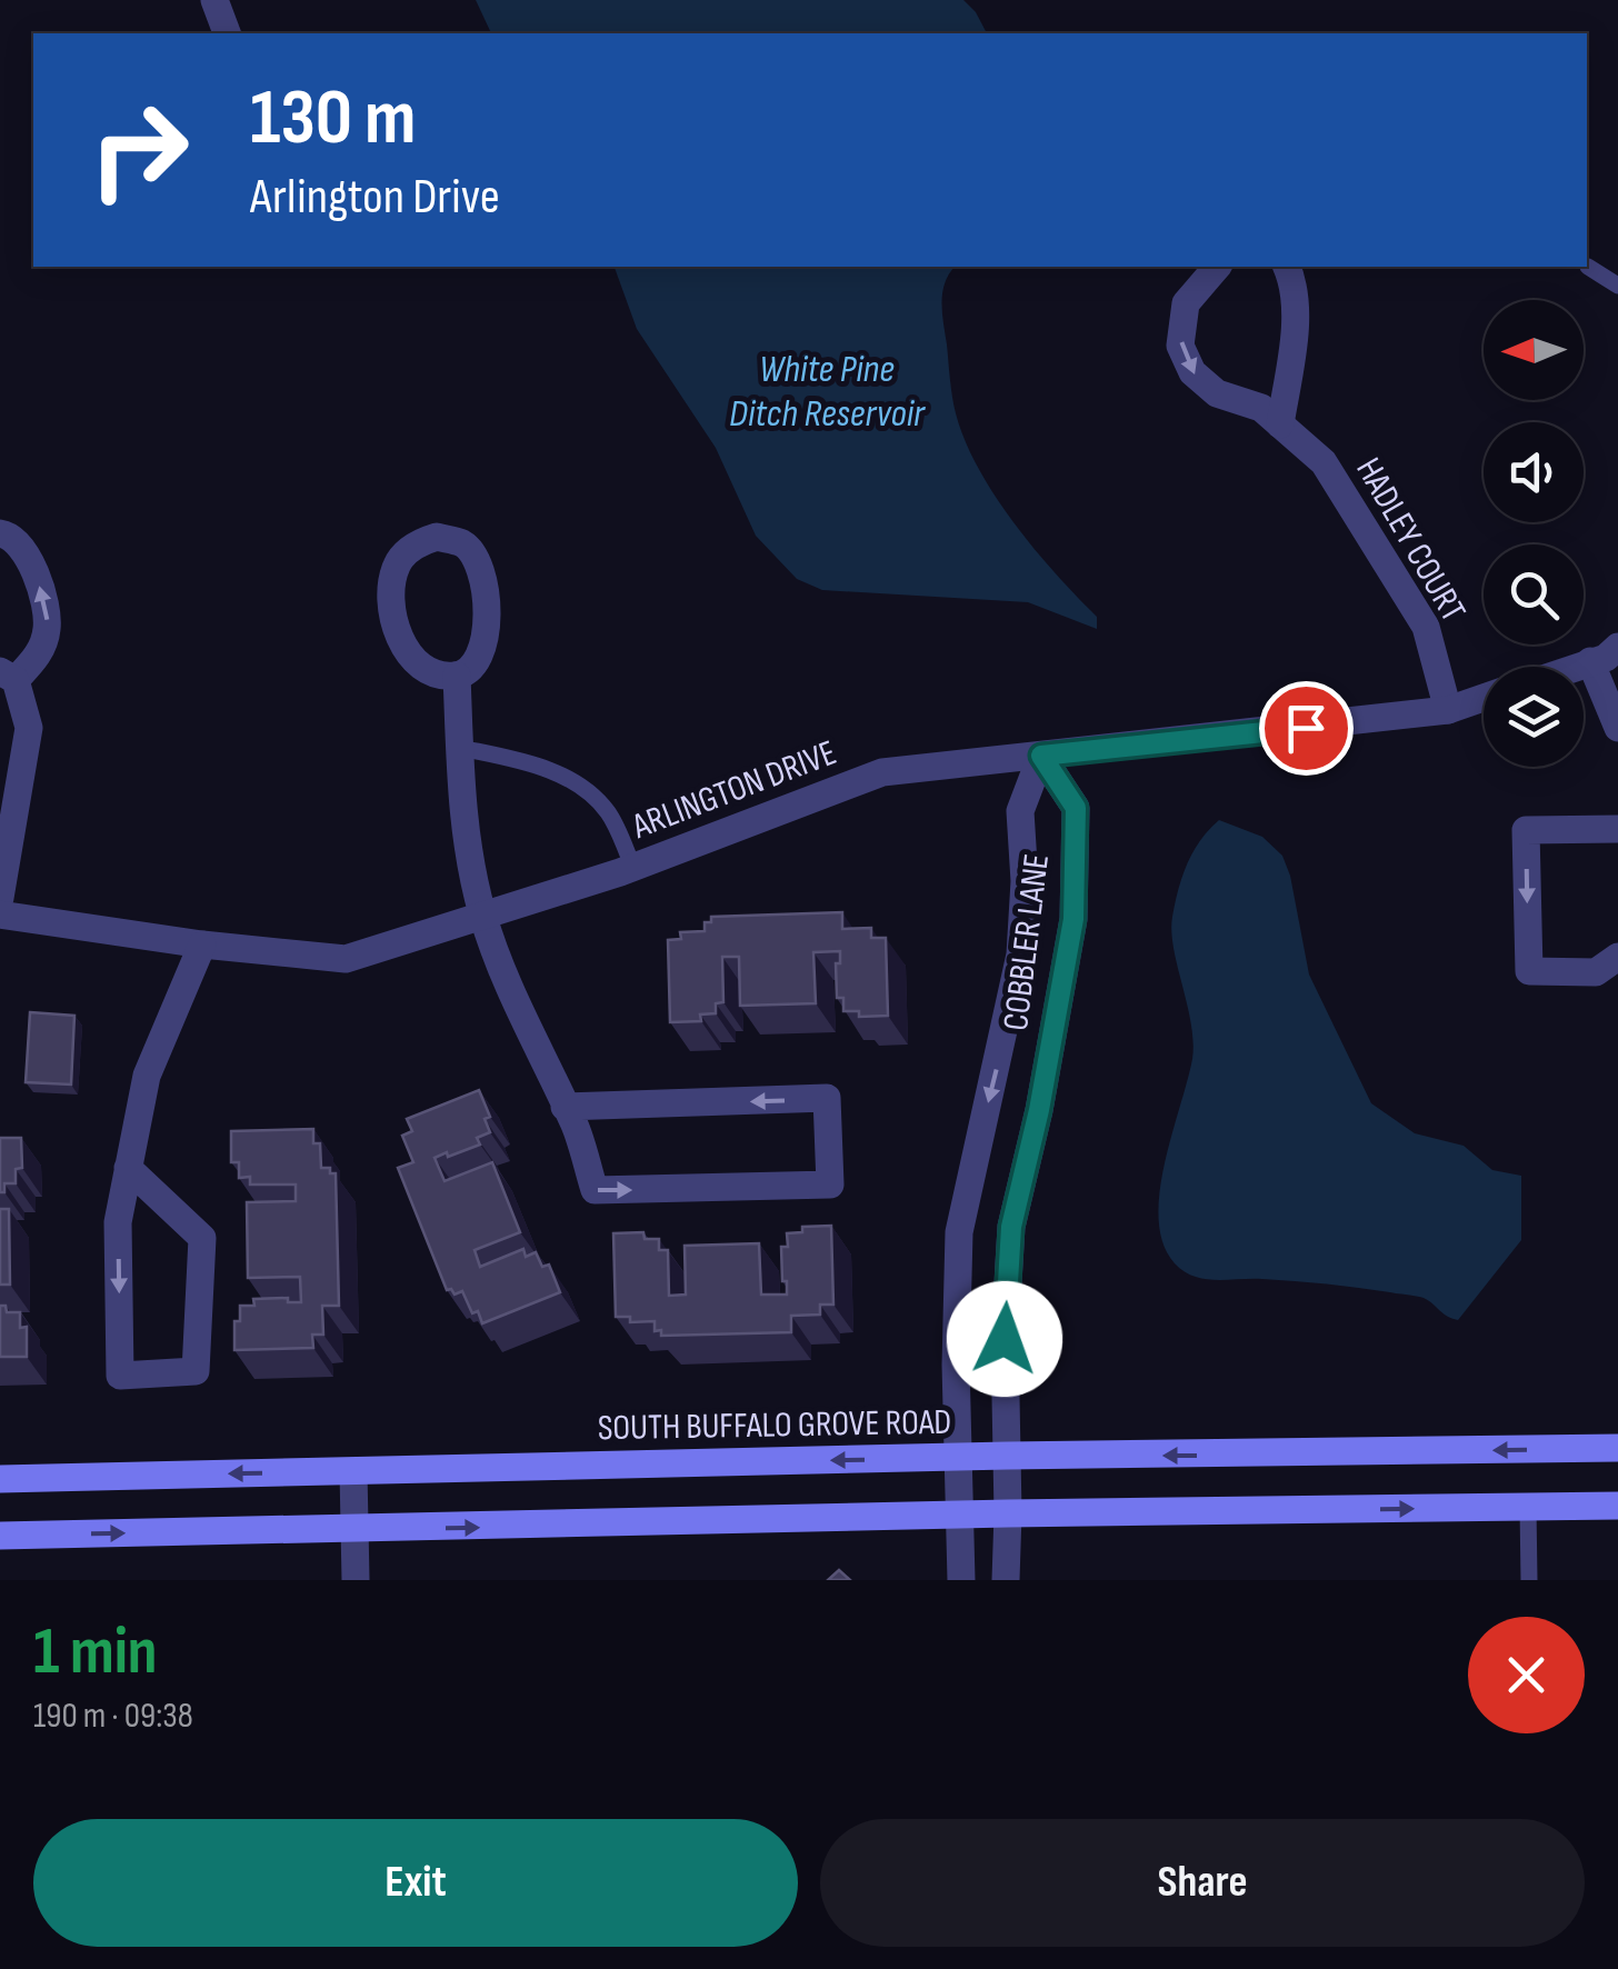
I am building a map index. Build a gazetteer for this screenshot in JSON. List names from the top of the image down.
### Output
{
  "streets": {
    "main road": ["SOUTH BUFFALO GROVE ROAD"],
    "street": ["HADLEY COURT", "ARLINGTON DRIVE", "COBBLER LANE"]
  },
  "crossings": [
    ["HADLEY COURT", "ARLINGTON DRIVE"],
    ["ARLINGTON DRIVE", "COBBLER LANE"],
    ["COBBLER LANE", "SOUTH BUFFALO GROVE ROAD"]
  ],
  "water": ["White Pine Ditch Reservoir"],
  "north": "left",
  "page": {
    "turn": ["130 m", "Arlington Drive"],
    "heading": ["1 min", "190 m · 09:38"],
    "buttons": ["Exit", "Share"]
  }
}
